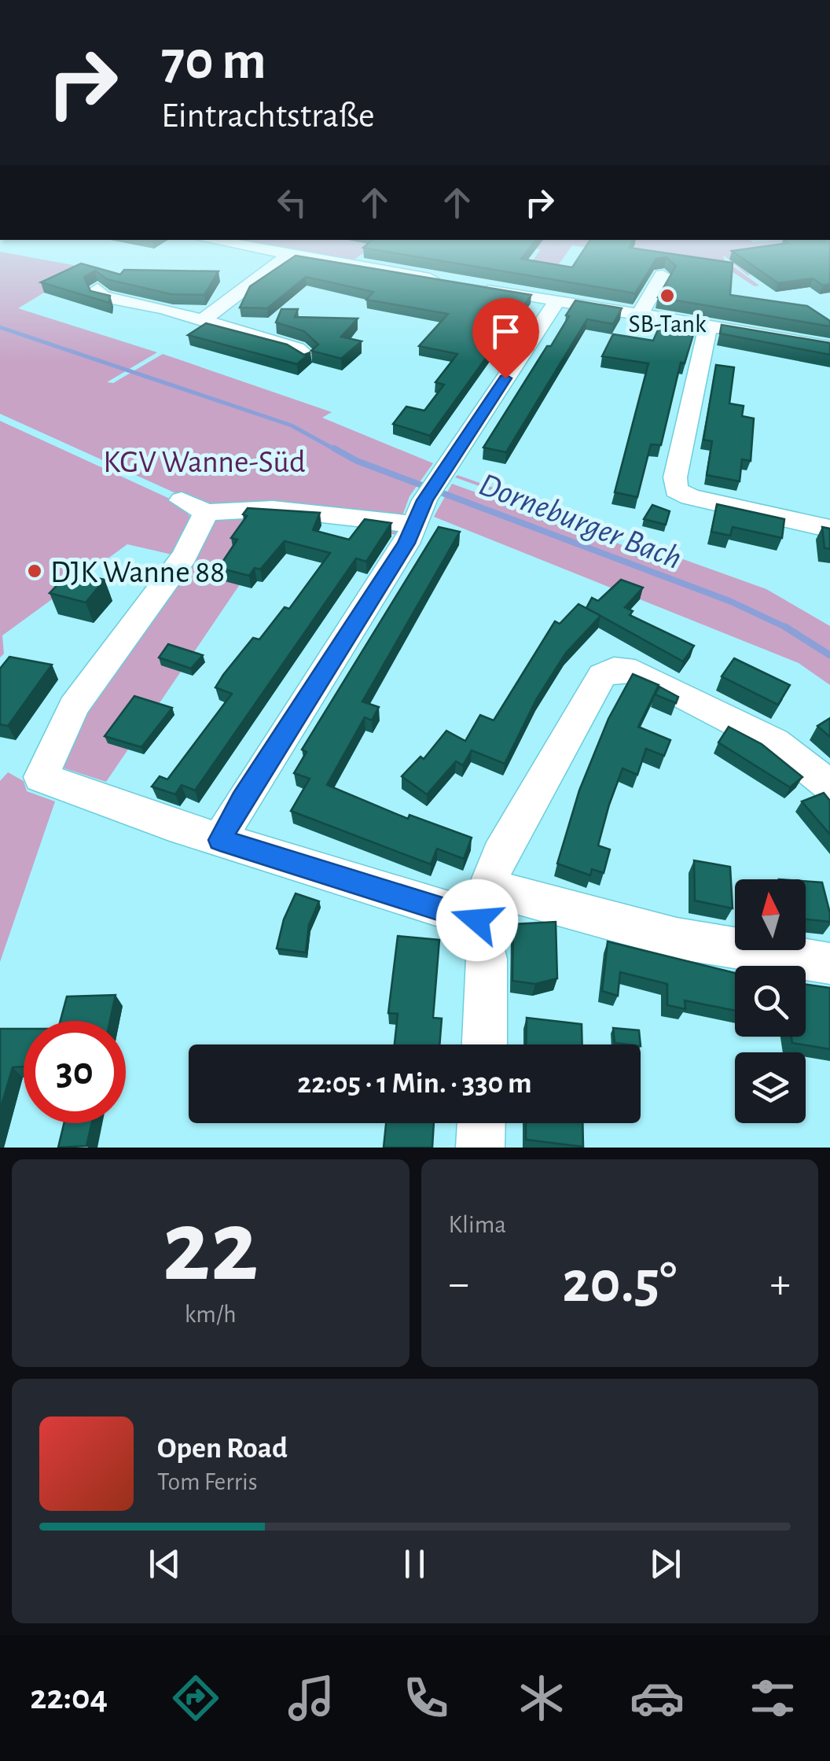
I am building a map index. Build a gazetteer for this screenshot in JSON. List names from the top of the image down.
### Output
{
  "water": ["Dorneburger Bach"],
  "parks": ["KGV Wanne-Süd"],
  "places": ["SB-Tank", "DJK Wanne 88"],
  "north": "top",
  "page": {
    "turn": ["70 m", "Eintrachtstraße"],
    "limit": "30",
    "trip": "22:05 · 1 Min. · 330 m",
    "tile": [
      ["22", "km/h"],
      "Klima"
    ],
    "heat": ["−", "20.5°", "+"],
    "song": ["Open Road", "Tom Ferris"],
    "tabs": "22:04"
  }
}
